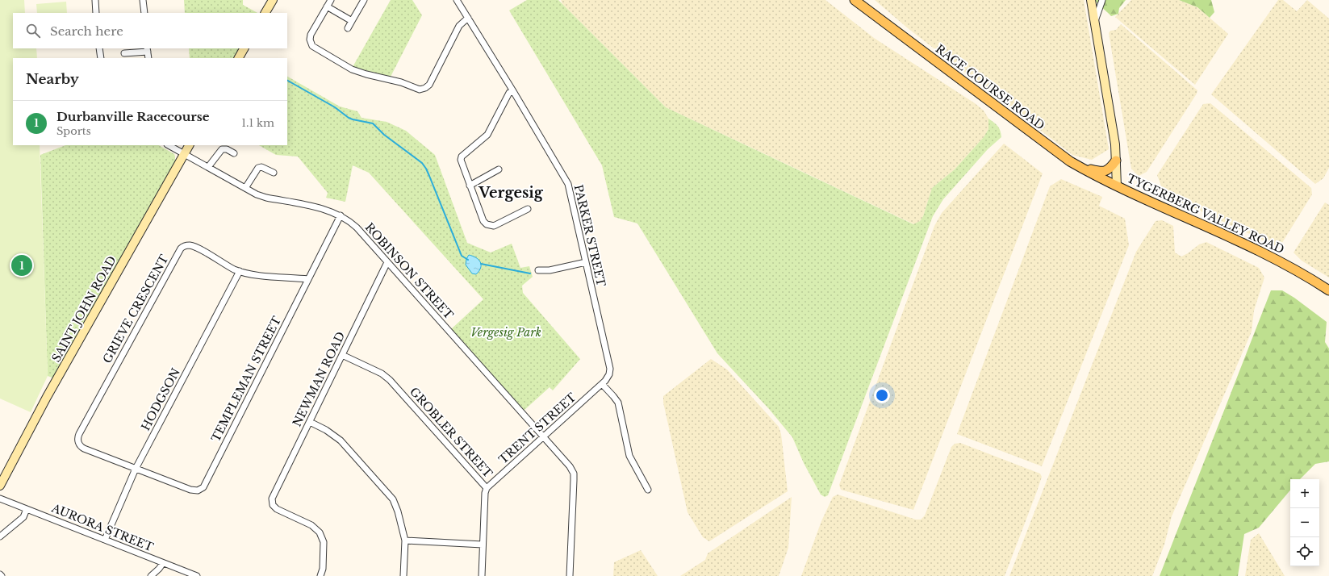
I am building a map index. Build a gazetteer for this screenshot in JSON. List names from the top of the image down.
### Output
{
  "streets": {
    "main road": ["RACE COURSE ROAD", "TYGERBERG VALLEY ROAD", "SAINT JOHN ROAD"],
    "street": [
      "PARKER STREET",
      "ROBINSON STREET",
      "GRIEVE CRESCENT",
      "TEMPLEMAN STREET",
      "NEWMAN ROAD",
      "HODGSON",
      "TRENT STREET",
      "GROBLER STREET",
      "AURORA STREET"
    ]
  },
  "crossings": [
    ["RACE COURSE ROAD", "TYGERBERG VALLEY ROAD"],
    ["PARKER STREET", "TRENT STREET"],
    ["ROBINSON STREET", "SAINT JOHN ROAD"],
    ["ROBINSON STREET", "TEMPLEMAN STREET"],
    ["ROBINSON STREET", "NEWMAN ROAD"],
    ["ROBINSON STREET", "TRENT STREET"],
    ["GRIEVE CRESCENT", "TEMPLEMAN STREET"],
    ["GRIEVE CRESCENT", "HODGSON"],
    ["TEMPLEMAN STREET", "HODGSON"],
    ["NEWMAN ROAD", "GROBLER STREET"],
    ["HODGSON", "AURORA STREET"],
    ["TRENT STREET", "GROBLER STREET"]
  ],
  "districts": ["Vergesig"],
  "parks": ["Vergesig Park"],
  "page": {
    "search": "Search here",
    "heading": "Nearby",
    "list": [
      {
        "mark": "1",
        "name": "Durbanville Racecourse",
        "note": "Sports",
        "value": "1.1 km"
      }
    ],
    "pins": "1",
    "map_buttons": ["+", "−"]
  }
}
